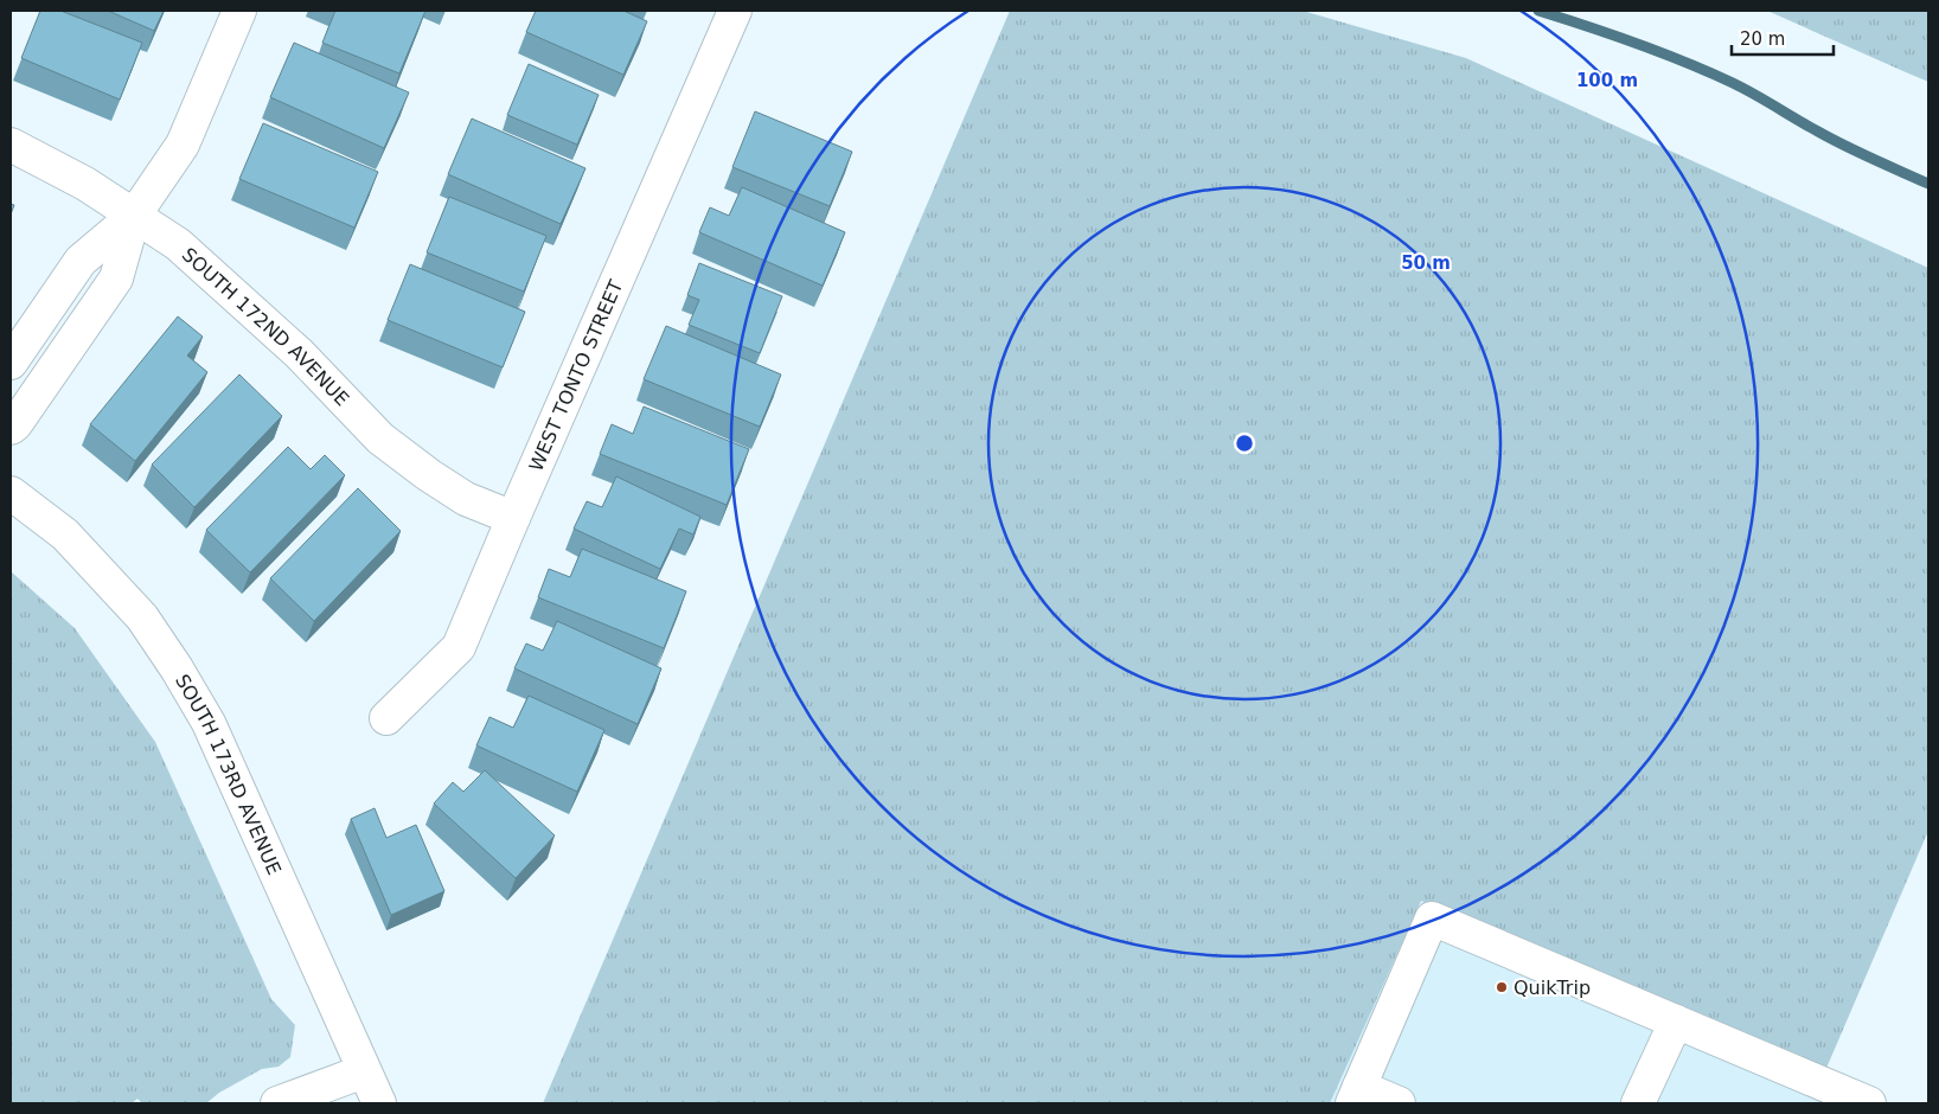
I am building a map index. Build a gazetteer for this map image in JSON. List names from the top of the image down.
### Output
{
  "streets": {
    "street": ["SOUTH 172ND AVENUE", "WEST TONTO STREET", "SOUTH 173RD AVENUE"]
  },
  "crossings": [
    ["SOUTH 172ND AVENUE", "WEST TONTO STREET"]
  ],
  "places": ["QuikTrip"],
  "scale_bar": "20 m",
  "rings": ["100 m", "50 m"]
}
